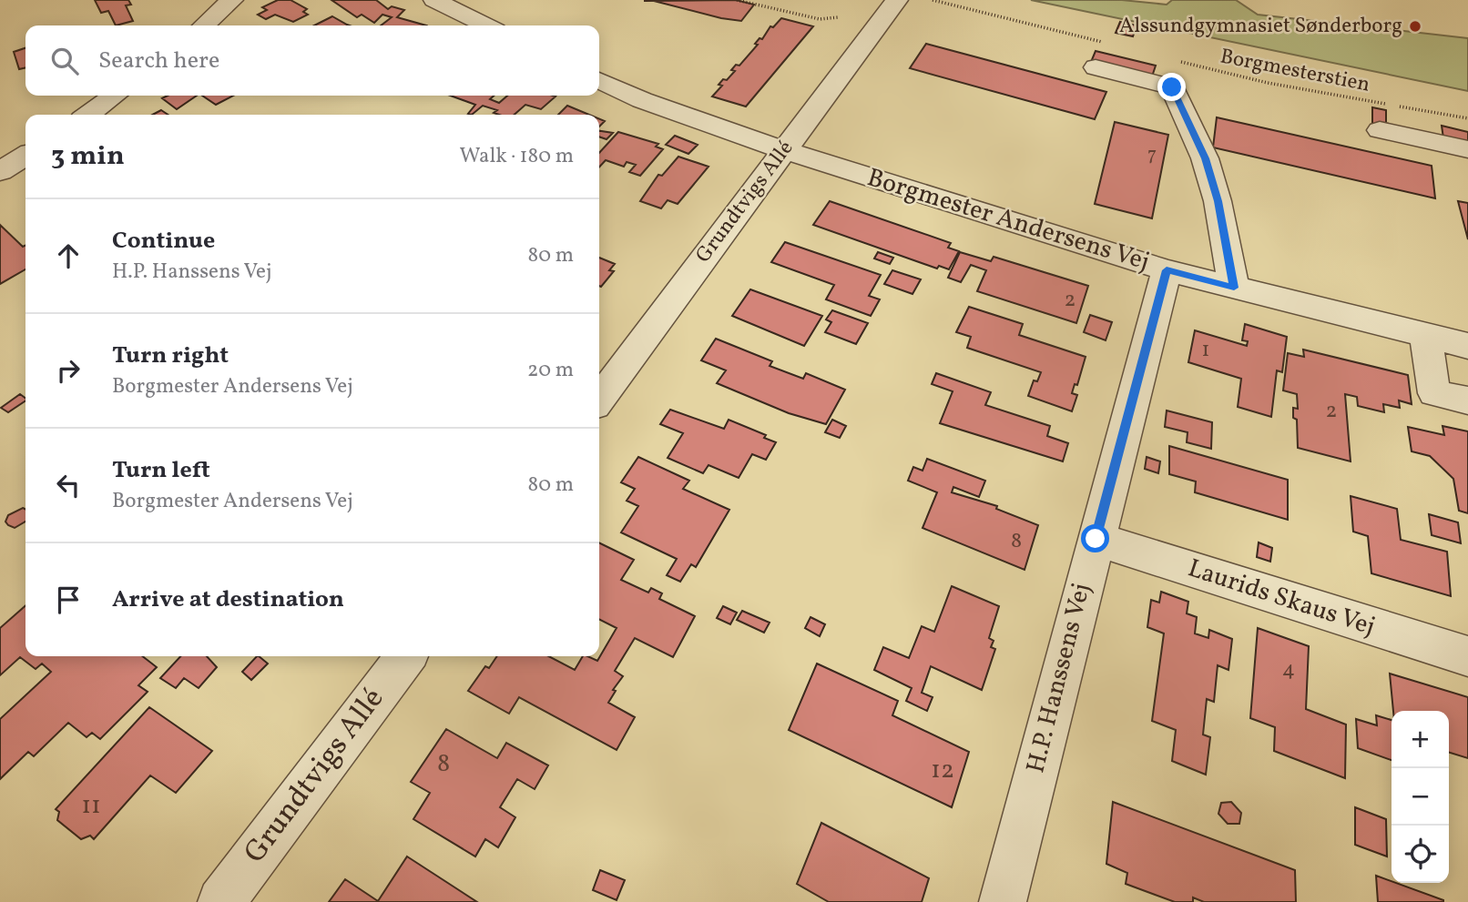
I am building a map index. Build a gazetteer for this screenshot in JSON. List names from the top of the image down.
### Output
{
  "streets": {
    "street": [
      "Grundtvigs Allé",
      "Borgmester Andersens Vej",
      "Laurids Skaus Vej",
      "H.P. Hanssens Vej"
    ],
    "path": ["Borgmesterstien"]
  },
  "crossings": [
    ["Grundtvigs Allé", "Borgmester Andersens Vej"],
    ["Borgmester Andersens Vej", "H.P. Hanssens Vej"],
    ["Laurids Skaus Vej", "H.P. Hanssens Vej"]
  ],
  "places": ["Alssundgymnasiet Sønderborg"],
  "house_numbers": [
    "7",
    "2",
    "1",
    "2",
    "8",
    "4",
    "8",
    "12",
    "11"
  ],
  "page": {
    "search": "Search here",
    "heading": ["3 min", "Walk · 180 m"],
    "list": [
      ["Continue", "H.P. Hanssens Vej", "80 m"],
      ["Turn right", "Borgmester Andersens Vej", "20 m"],
      ["Turn left", "Borgmester Andersens Vej", "80 m"],
      "Arrive at destination"
    ],
    "map_buttons": ["+", "−"]
  }
}
